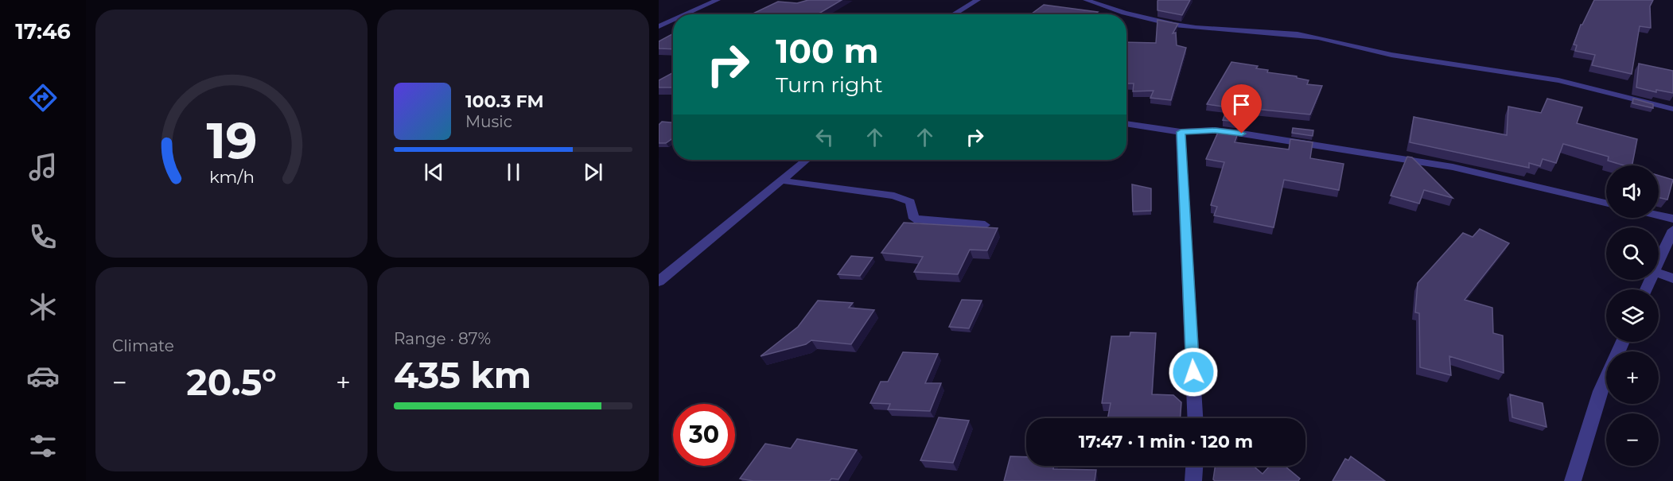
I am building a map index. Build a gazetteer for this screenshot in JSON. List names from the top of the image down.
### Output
{
  "page": {
    "tabs": "17:46",
    "turn": ["100 m", "Turn right"],
    "song": ["100.3 FM", "Music"],
    "map_buttons": ["+", "−"],
    "tile": [
      "Climate",
      ["Range · 87%", "435 km"]
    ],
    "heat": ["−", "20.5°", "+"],
    "limit": "30",
    "trip": "17:47 · 1 min · 120 m",
    "gauge": ["19", "km/h"]
  }
}
